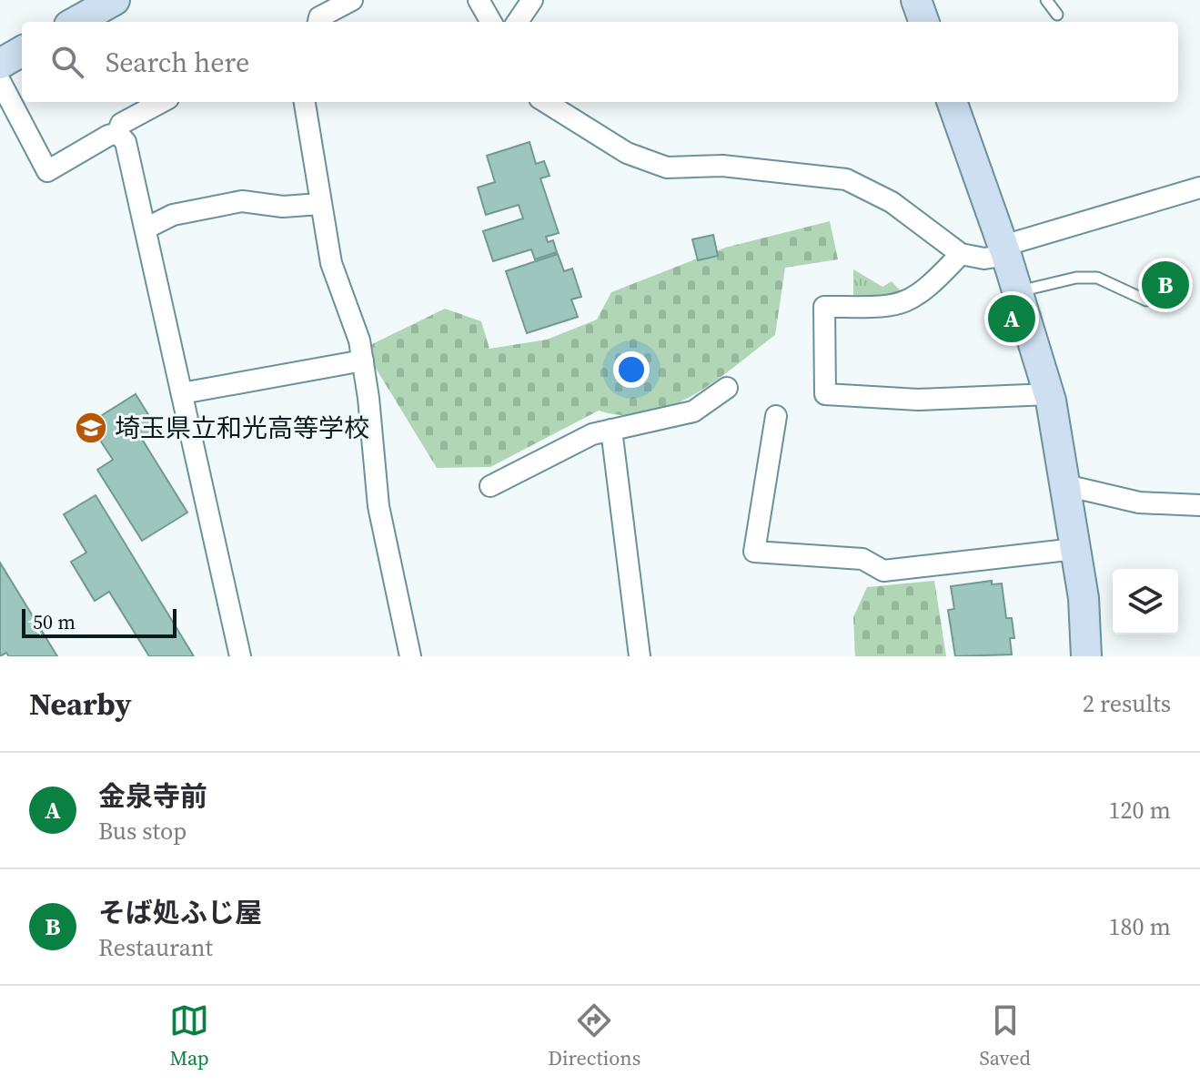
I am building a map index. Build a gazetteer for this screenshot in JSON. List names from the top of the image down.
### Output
{
  "places": {
    "school or university": ["埼玉県立和光高等学校"]
  },
  "scale_bar": "50 m",
  "page": {
    "search": "Search here",
    "pins": ["B", "A"],
    "scale": "50 m",
    "heading": ["Nearby", "2 results"],
    "list": [
      {
        "mark": "A",
        "name": "金泉寺前",
        "note": "Bus stop",
        "value": "120 m"
      },
      {
        "mark": "B",
        "name": "そば処ふじ屋",
        "note": "Restaurant",
        "value": "180 m"
      }
    ],
    "nav": ["Map", "Directions", "Saved"]
  }
}
